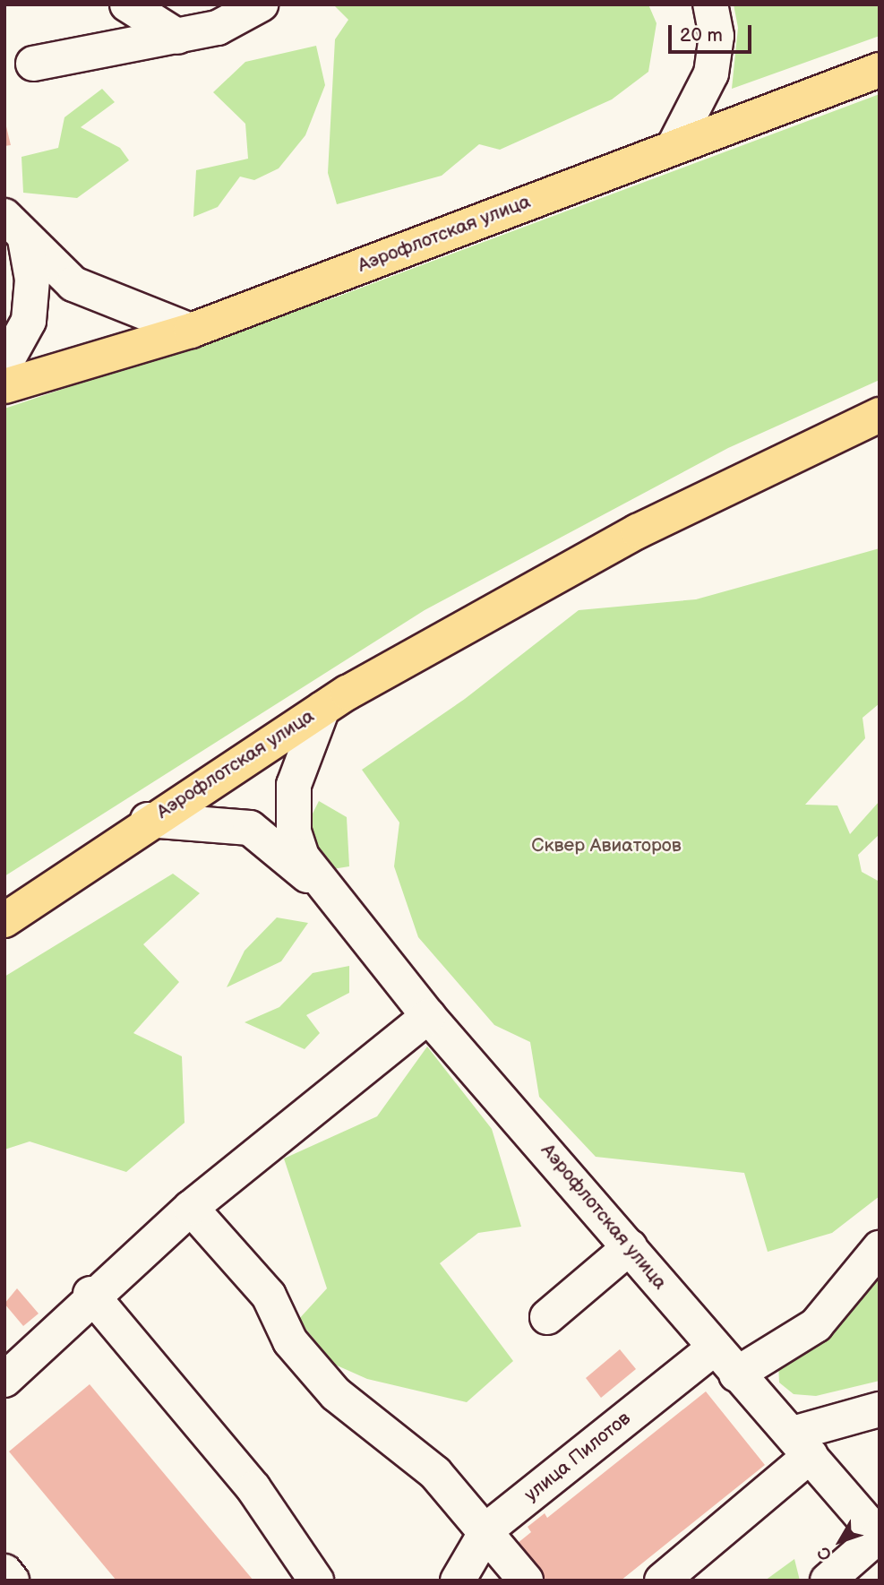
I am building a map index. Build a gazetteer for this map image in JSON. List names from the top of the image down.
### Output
{
  "streets": {
    "main road": ["Аэрофлотская улица"],
    "street": ["улица Пилотов"]
  },
  "crossings": [
    ["Аэрофлотская улица", "улица Пилотов"]
  ],
  "parks": ["Сквер Авиаторов"],
  "scale_bar": "20 m",
  "north": "bottom left"
}
